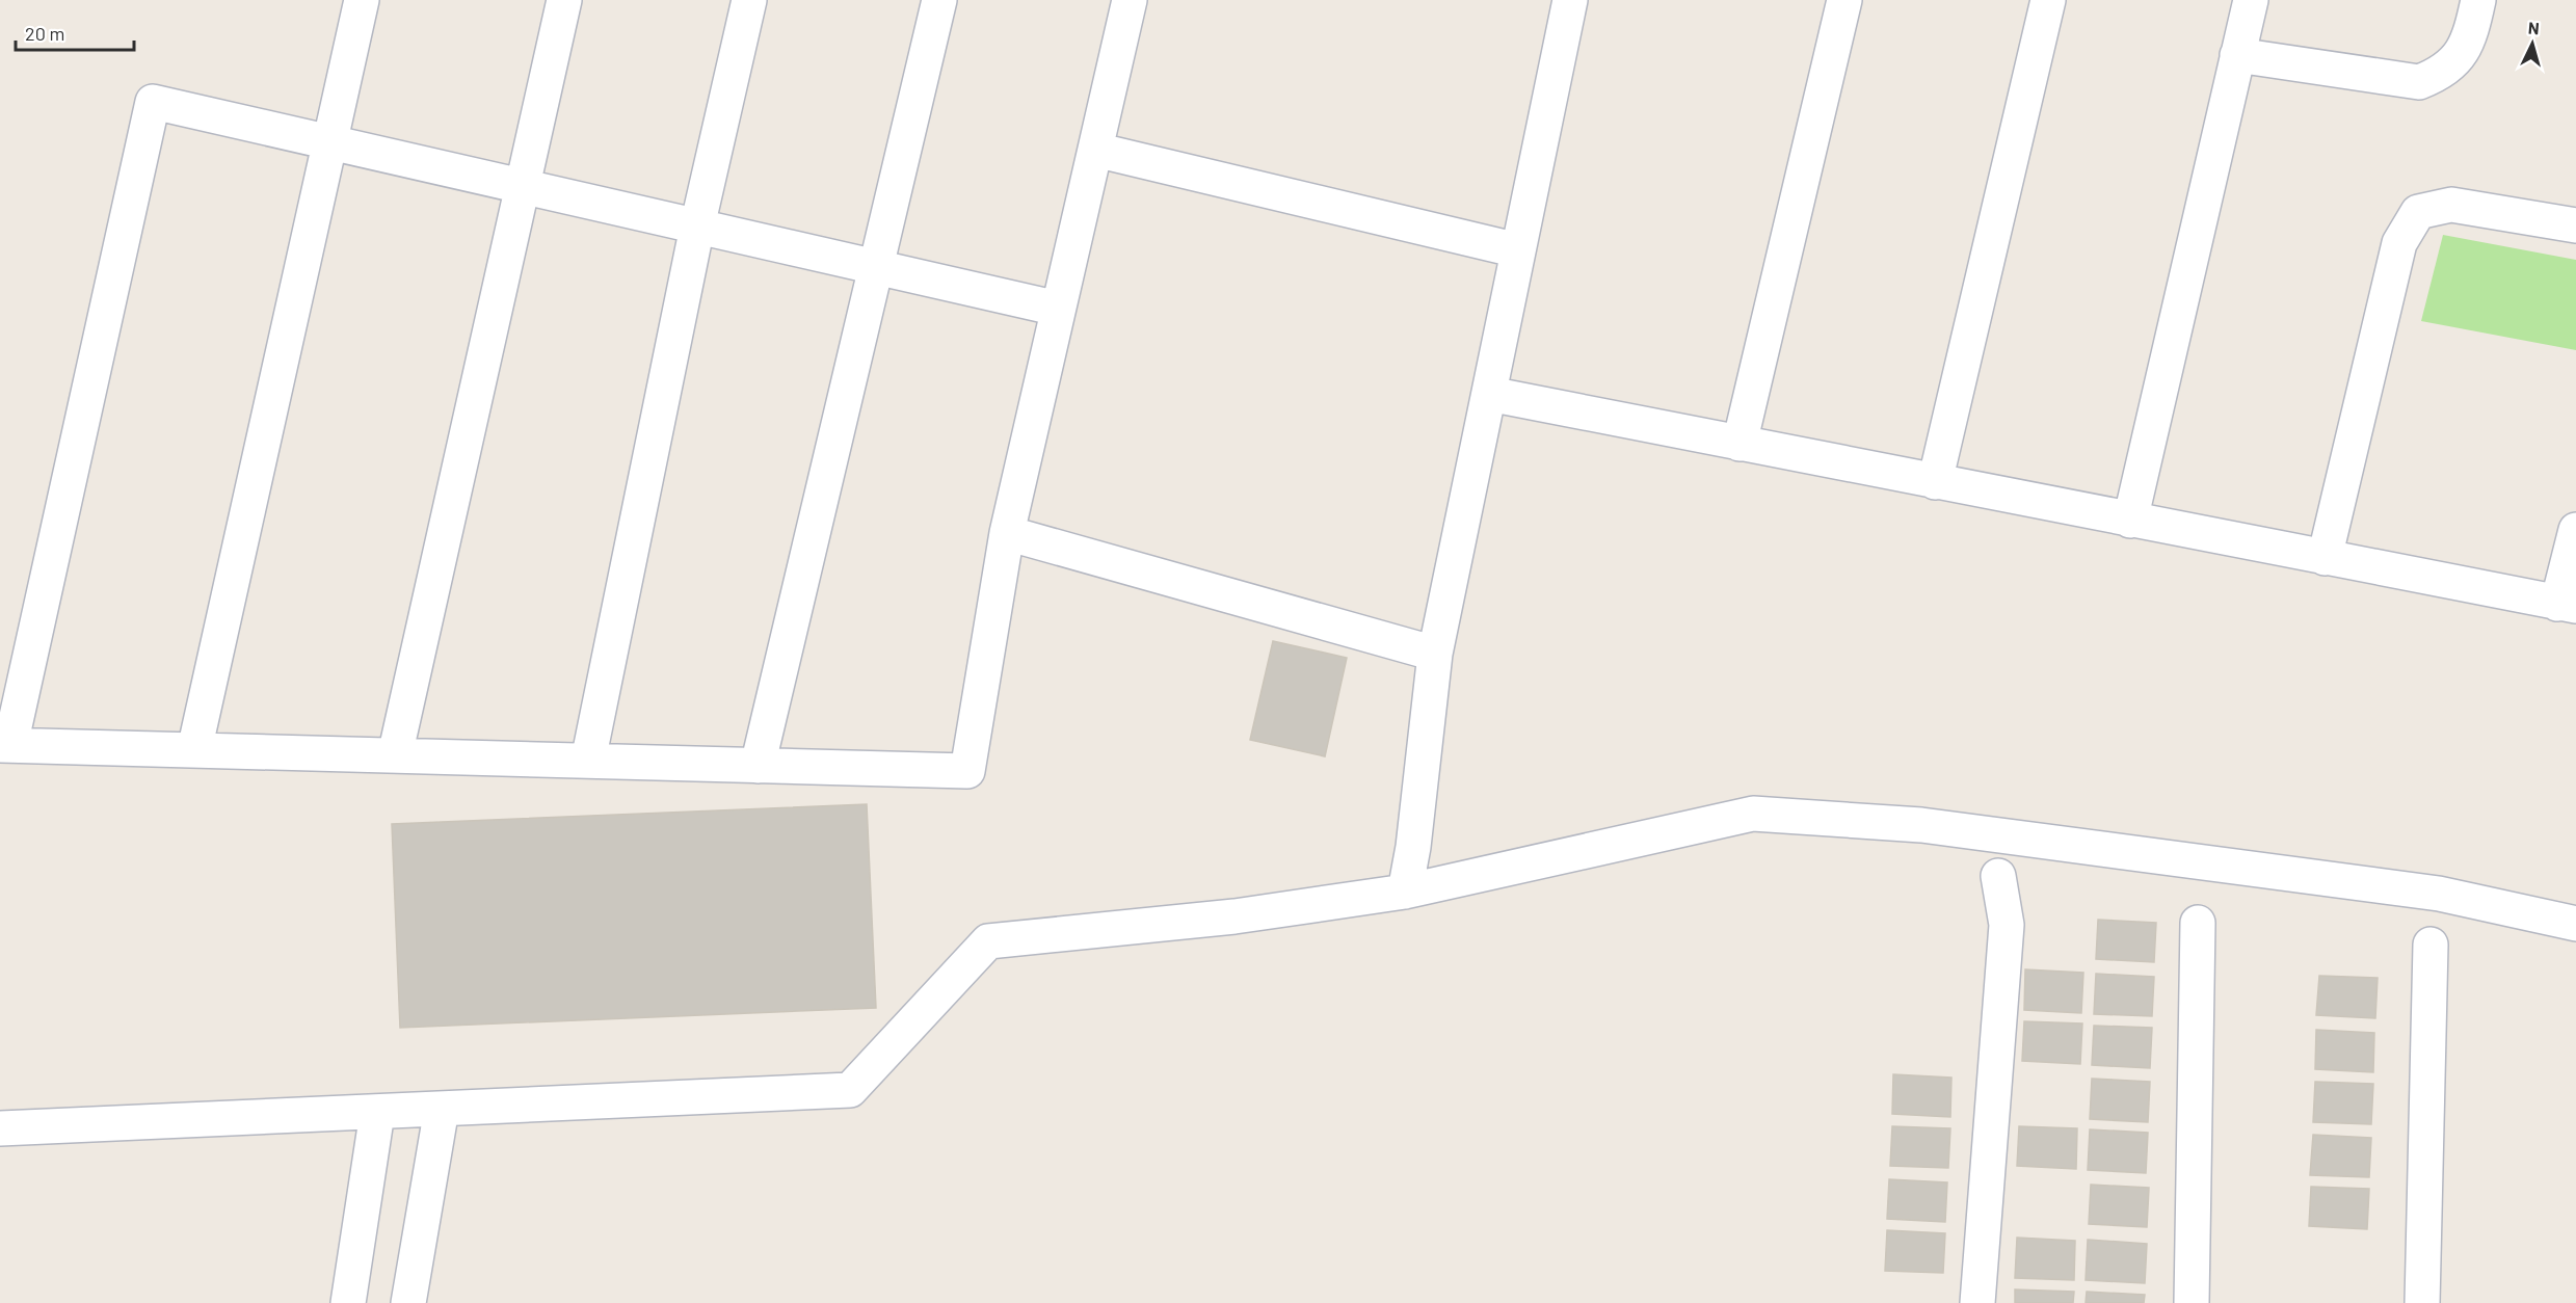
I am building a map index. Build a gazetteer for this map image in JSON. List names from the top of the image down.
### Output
{
  "scale_bar": "20 m",
  "north": "top"
}
